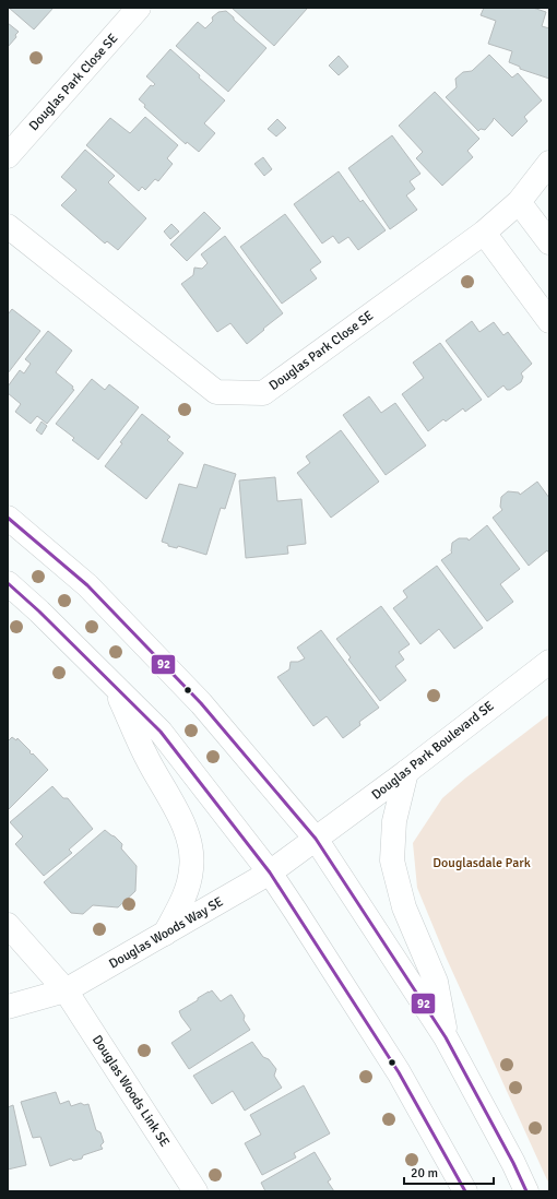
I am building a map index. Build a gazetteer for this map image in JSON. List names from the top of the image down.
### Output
{
  "streets": {
    "street": [
      "Douglas Park Close SE",
      "Douglas Park Boulevard SE",
      "Douglas Woods Way SE",
      "Douglas Woods Link SE"
    ]
  },
  "crossings": [
    ["Douglas Park Boulevard SE", "Douglas Woods Way SE"],
    ["Douglas Woods Way SE", "Douglas Woods Link SE"]
  ],
  "parks": ["Douglasdale Park"],
  "lines": ["transit line 92"],
  "scale_bar": "20 m"
}
